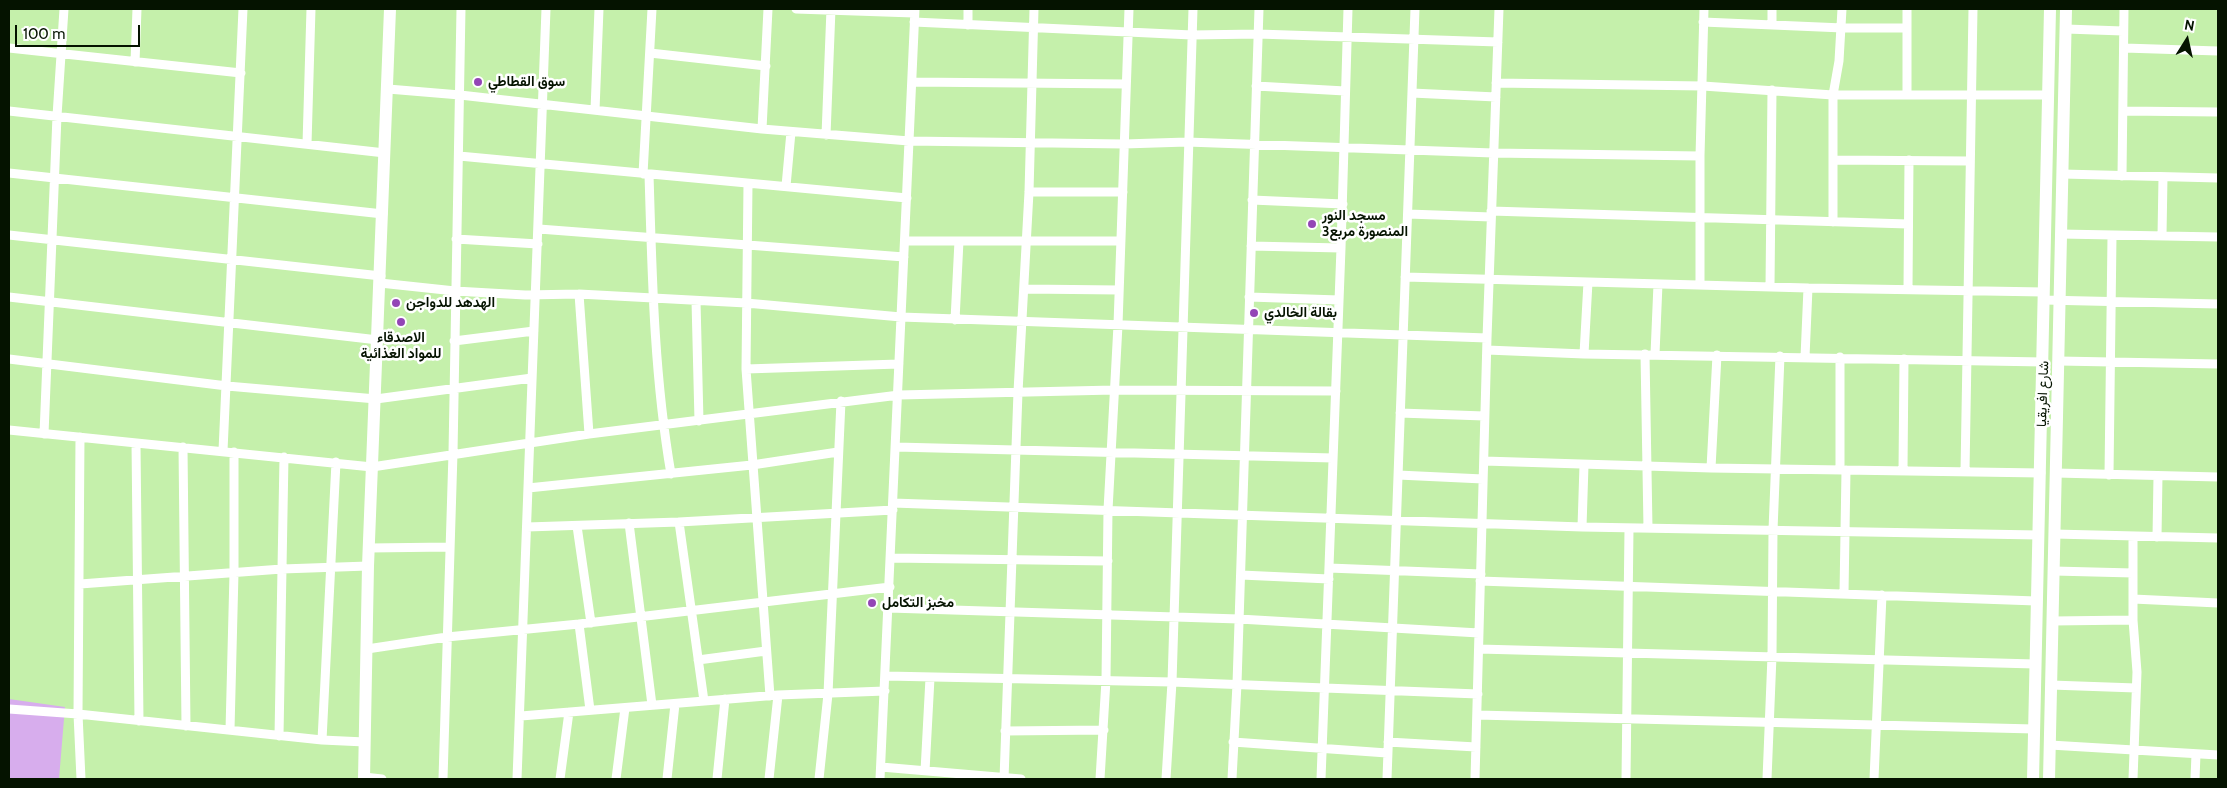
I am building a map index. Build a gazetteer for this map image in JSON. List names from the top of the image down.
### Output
{
  "streets": {
    "street": ["شارع افريقيا"]
  },
  "places": [
    "سوق القطاطي",
    "مسجد النور المنصورة مربع3",
    "الهدهد للدواجن",
    "بقالة الخالدي",
    "الاصدقاء للمواد الغذائية",
    "مخبز التكامل"
  ],
  "scale_bar": "100 m",
  "north": "top"
}
